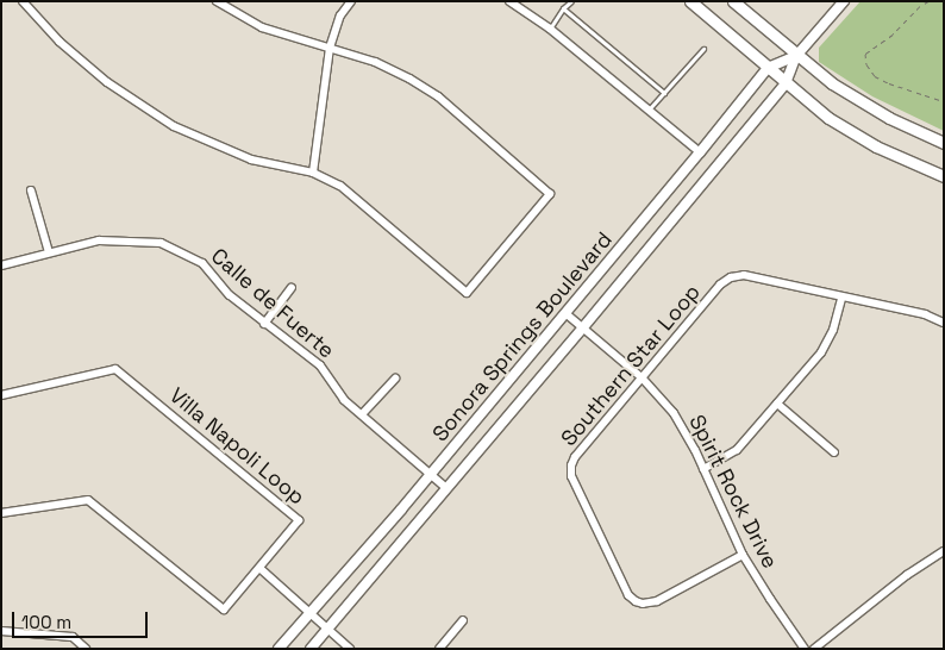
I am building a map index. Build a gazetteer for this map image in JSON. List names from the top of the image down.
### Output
{
  "streets": {
    "street": [
      "Calle de Fuerte",
      "Sonora Springs Boulevard",
      "Southern Star Loop",
      "Villa Napoli Loop",
      "Spirit Rock Drive"
    ]
  },
  "crossings": [
    ["Calle de Fuerte", "Sonora Springs Boulevard"],
    ["Sonora Springs Boulevard", "Spirit Rock Drive"],
    ["Southern Star Loop", "Spirit Rock Drive"]
  ],
  "scale_bar": "100 m"
}
